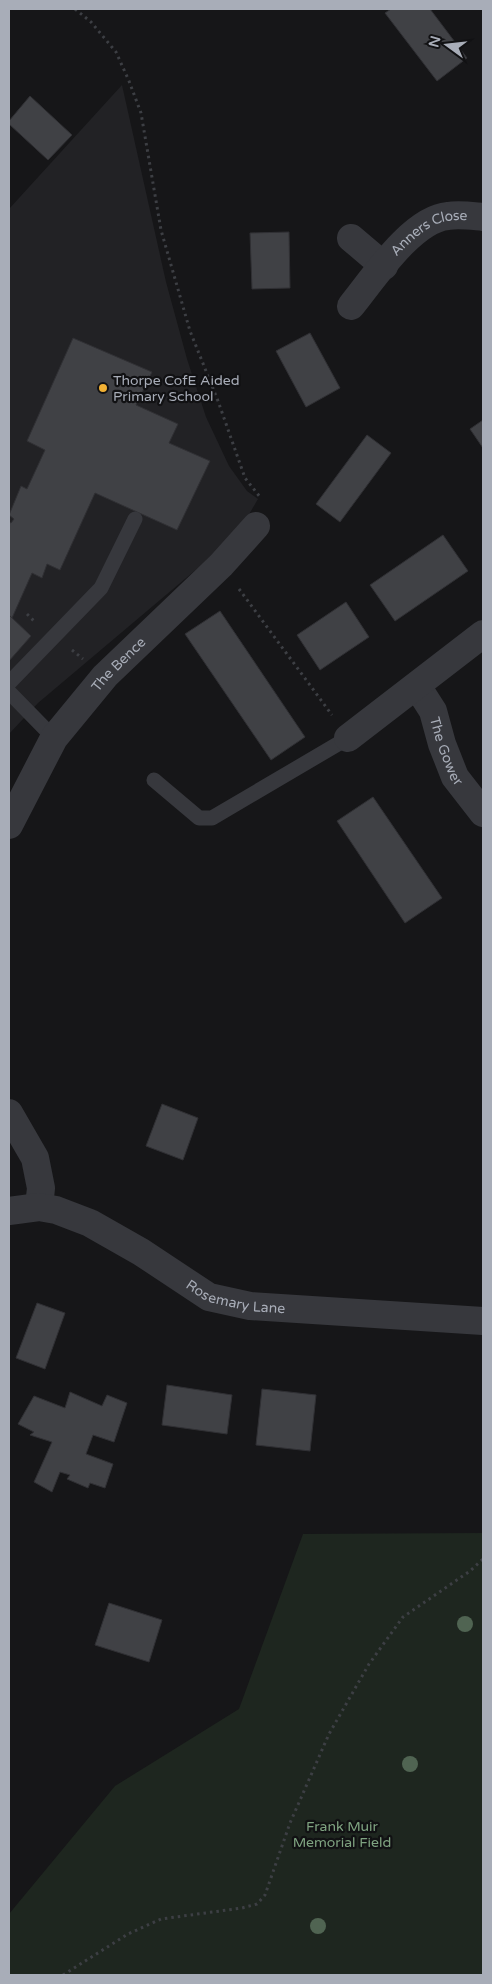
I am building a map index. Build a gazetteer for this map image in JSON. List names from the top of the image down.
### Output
{
  "streets": {
    "street": [
      "Anners Close",
      "The Bence",
      "The Gower",
      "Rosemary Lane"
    ]
  },
  "parks": ["Frank Muir Memorial Field"],
  "places": ["Thorpe CofE Aided Primary School"],
  "north": "left"
}
